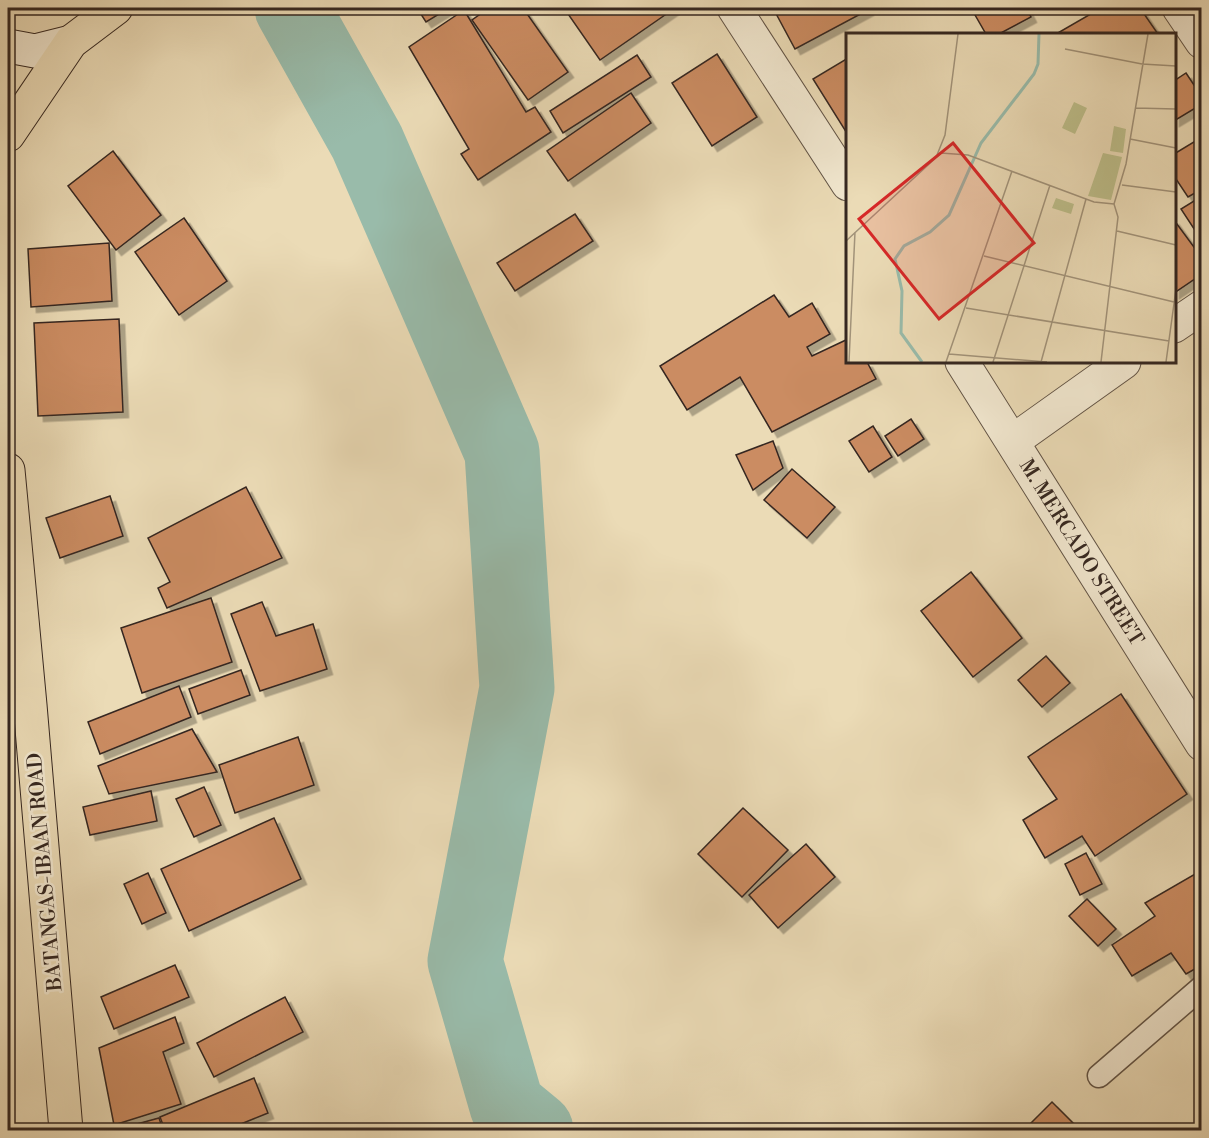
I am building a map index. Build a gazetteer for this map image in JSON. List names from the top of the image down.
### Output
{
  "streets": {
    "main road": ["BATANGAS-IBAAN ROAD"],
    "street": ["M. MERCADO STREET"]
  }
}
